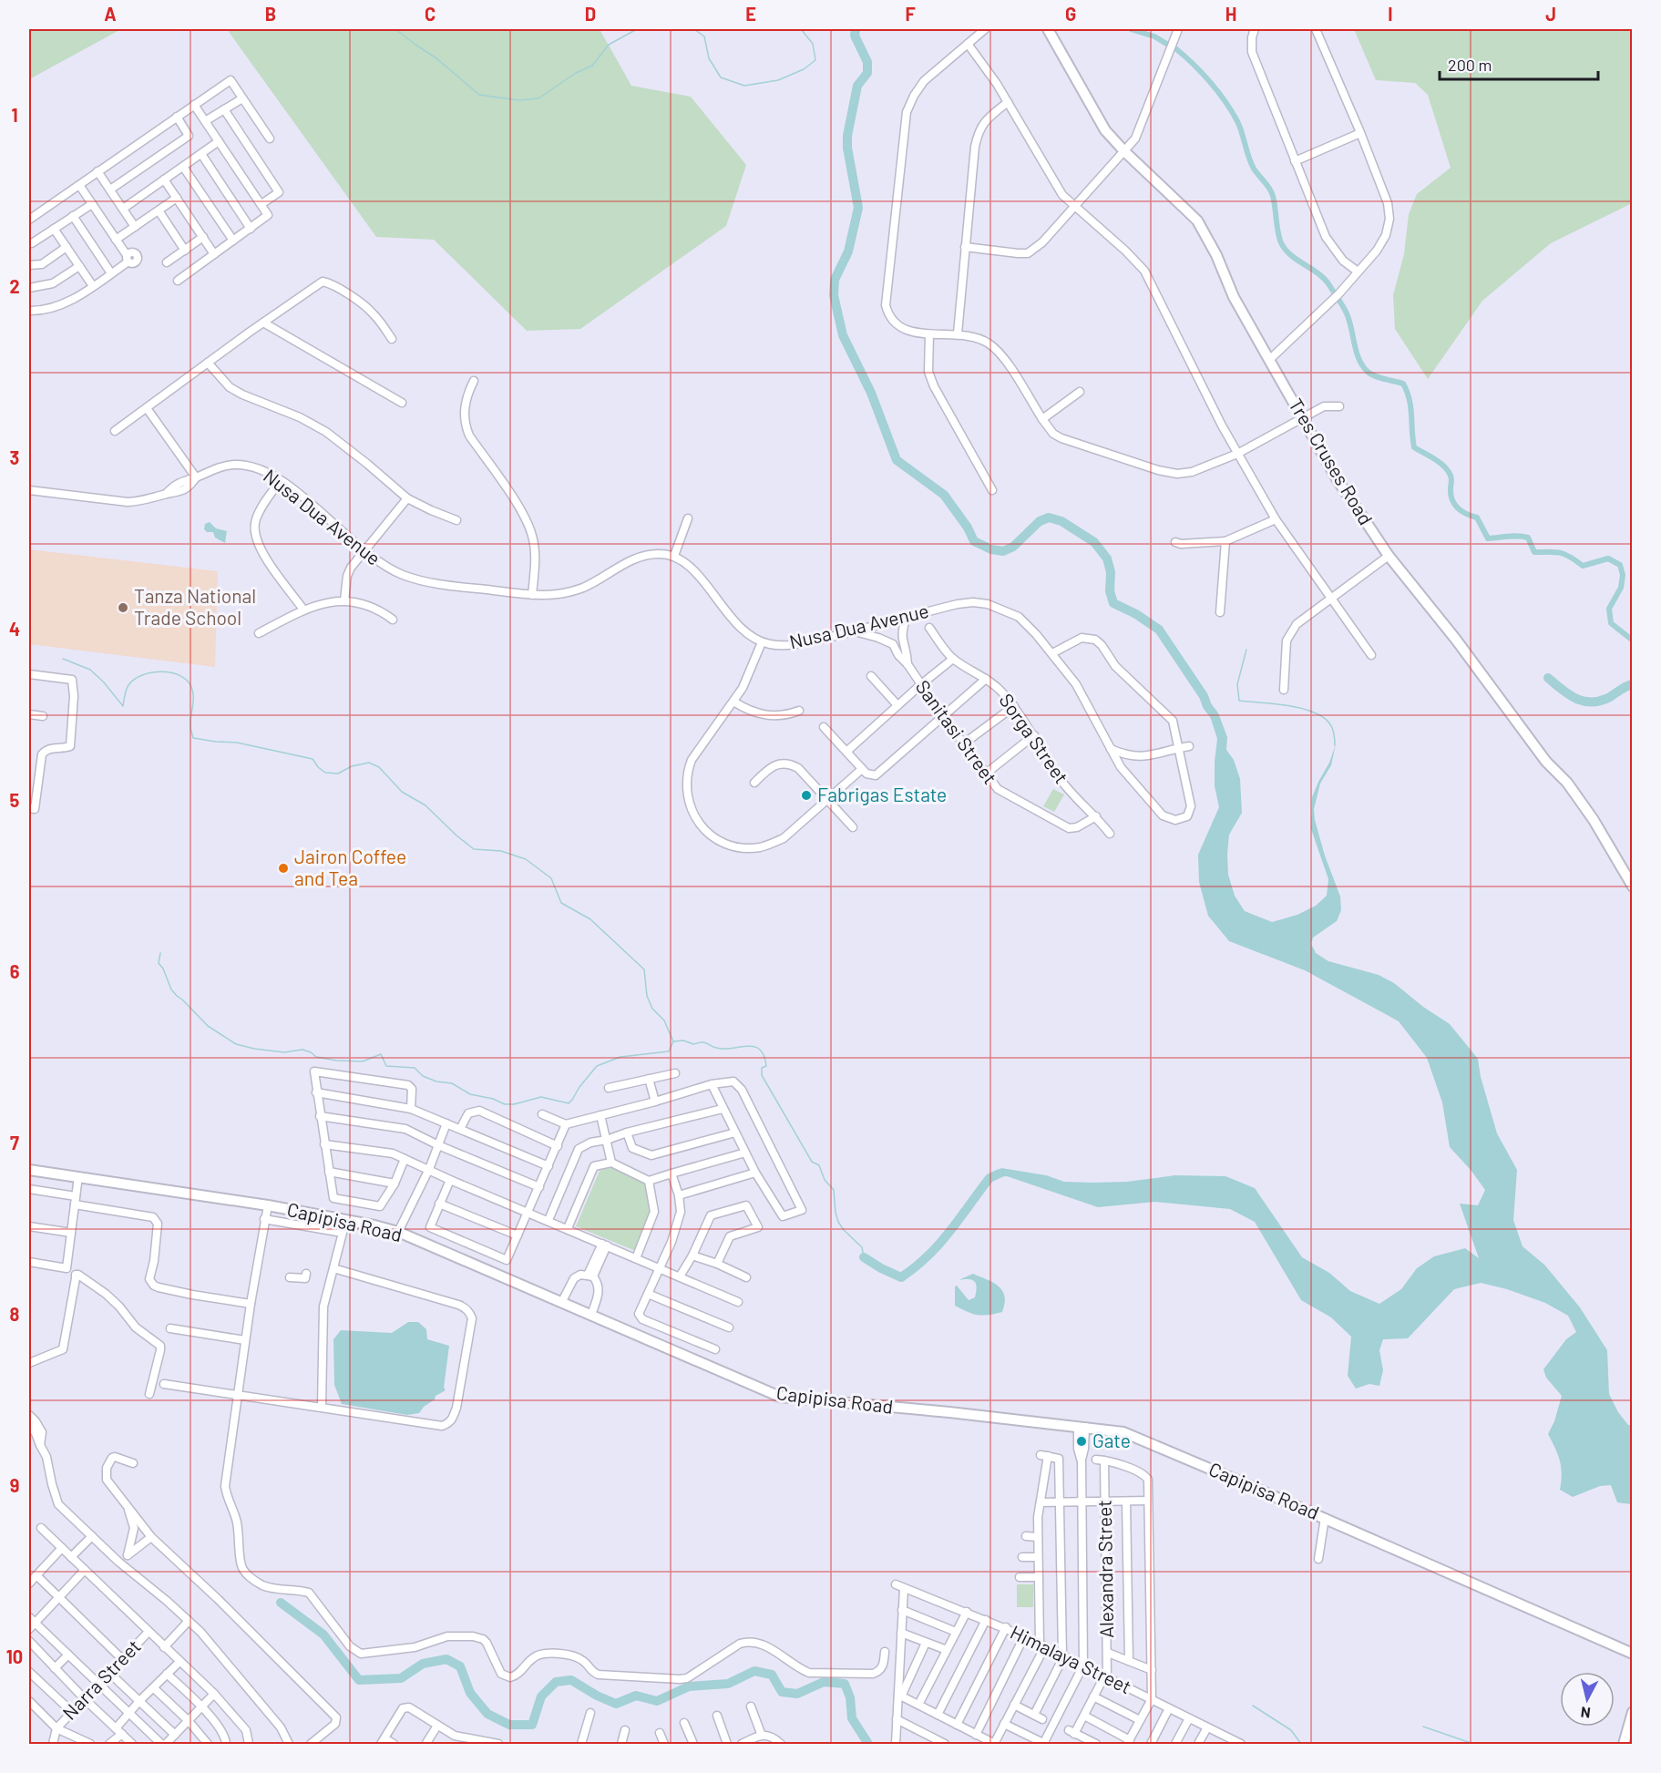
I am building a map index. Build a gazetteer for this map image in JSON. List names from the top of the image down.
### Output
{
  "streets": {
    "main road": ["Tres Cruses Road", "Capipisa Road"],
    "street": [
      "Nusa Dua Avenue",
      "Sanitasi Street",
      "Sorga Street",
      "Alexandra Street",
      "Himalaya Street",
      "Narra Street"
    ]
  },
  "crossings": [
    ["Nusa Dua Avenue", "Sanitasi Street"],
    ["Sanitasi Street", "Sorga Street"],
    ["Alexandra Street", "Himalaya Street"]
  ],
  "places": [
    "Tanza National Trade School",
    "Fabrigas Estate",
    "Jairon Coffee and Tea",
    "Gate"
  ],
  "scale_bar": "200 m",
  "north": "bottom",
  "grid": {
    "columns": [
      "A",
      "B",
      "C",
      "D",
      "E",
      "F",
      "G",
      "H",
      "I",
      "J"
    ],
    "rows": [
      "1",
      "2",
      "3",
      "4",
      "5",
      "6",
      "7",
      "8",
      "9",
      "10"
    ]
  }
}
